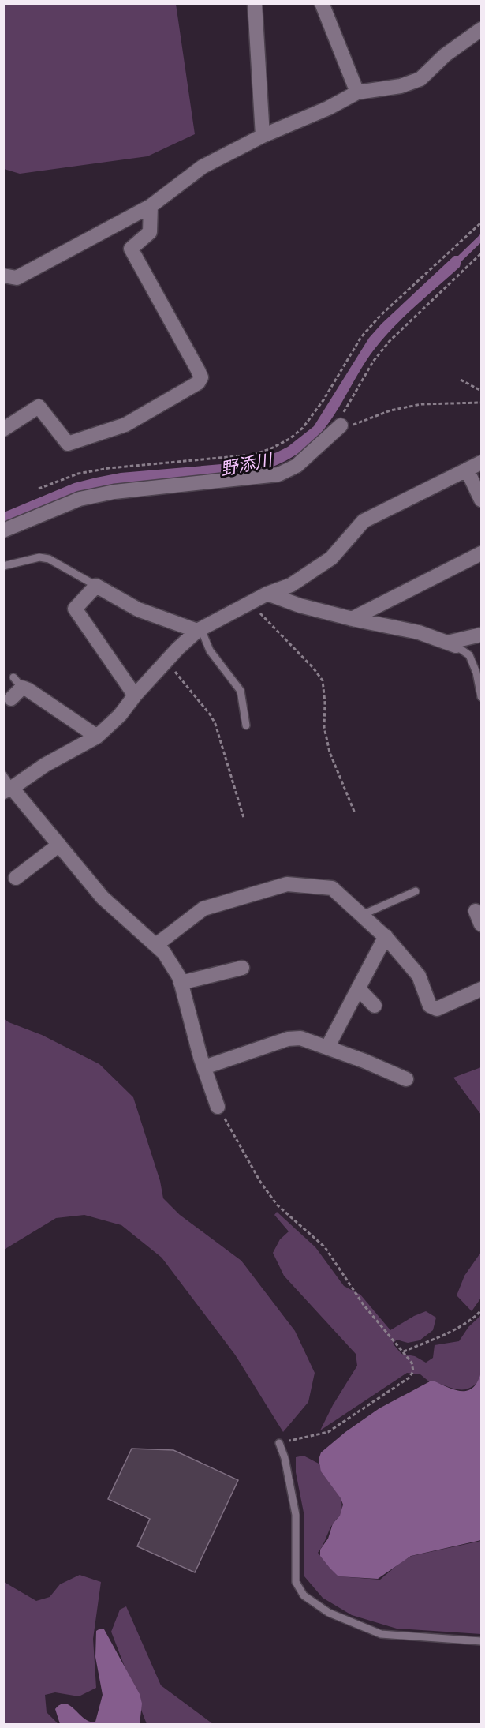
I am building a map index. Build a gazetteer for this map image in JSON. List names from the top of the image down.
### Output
{
  "water": ["野添川"]
}
